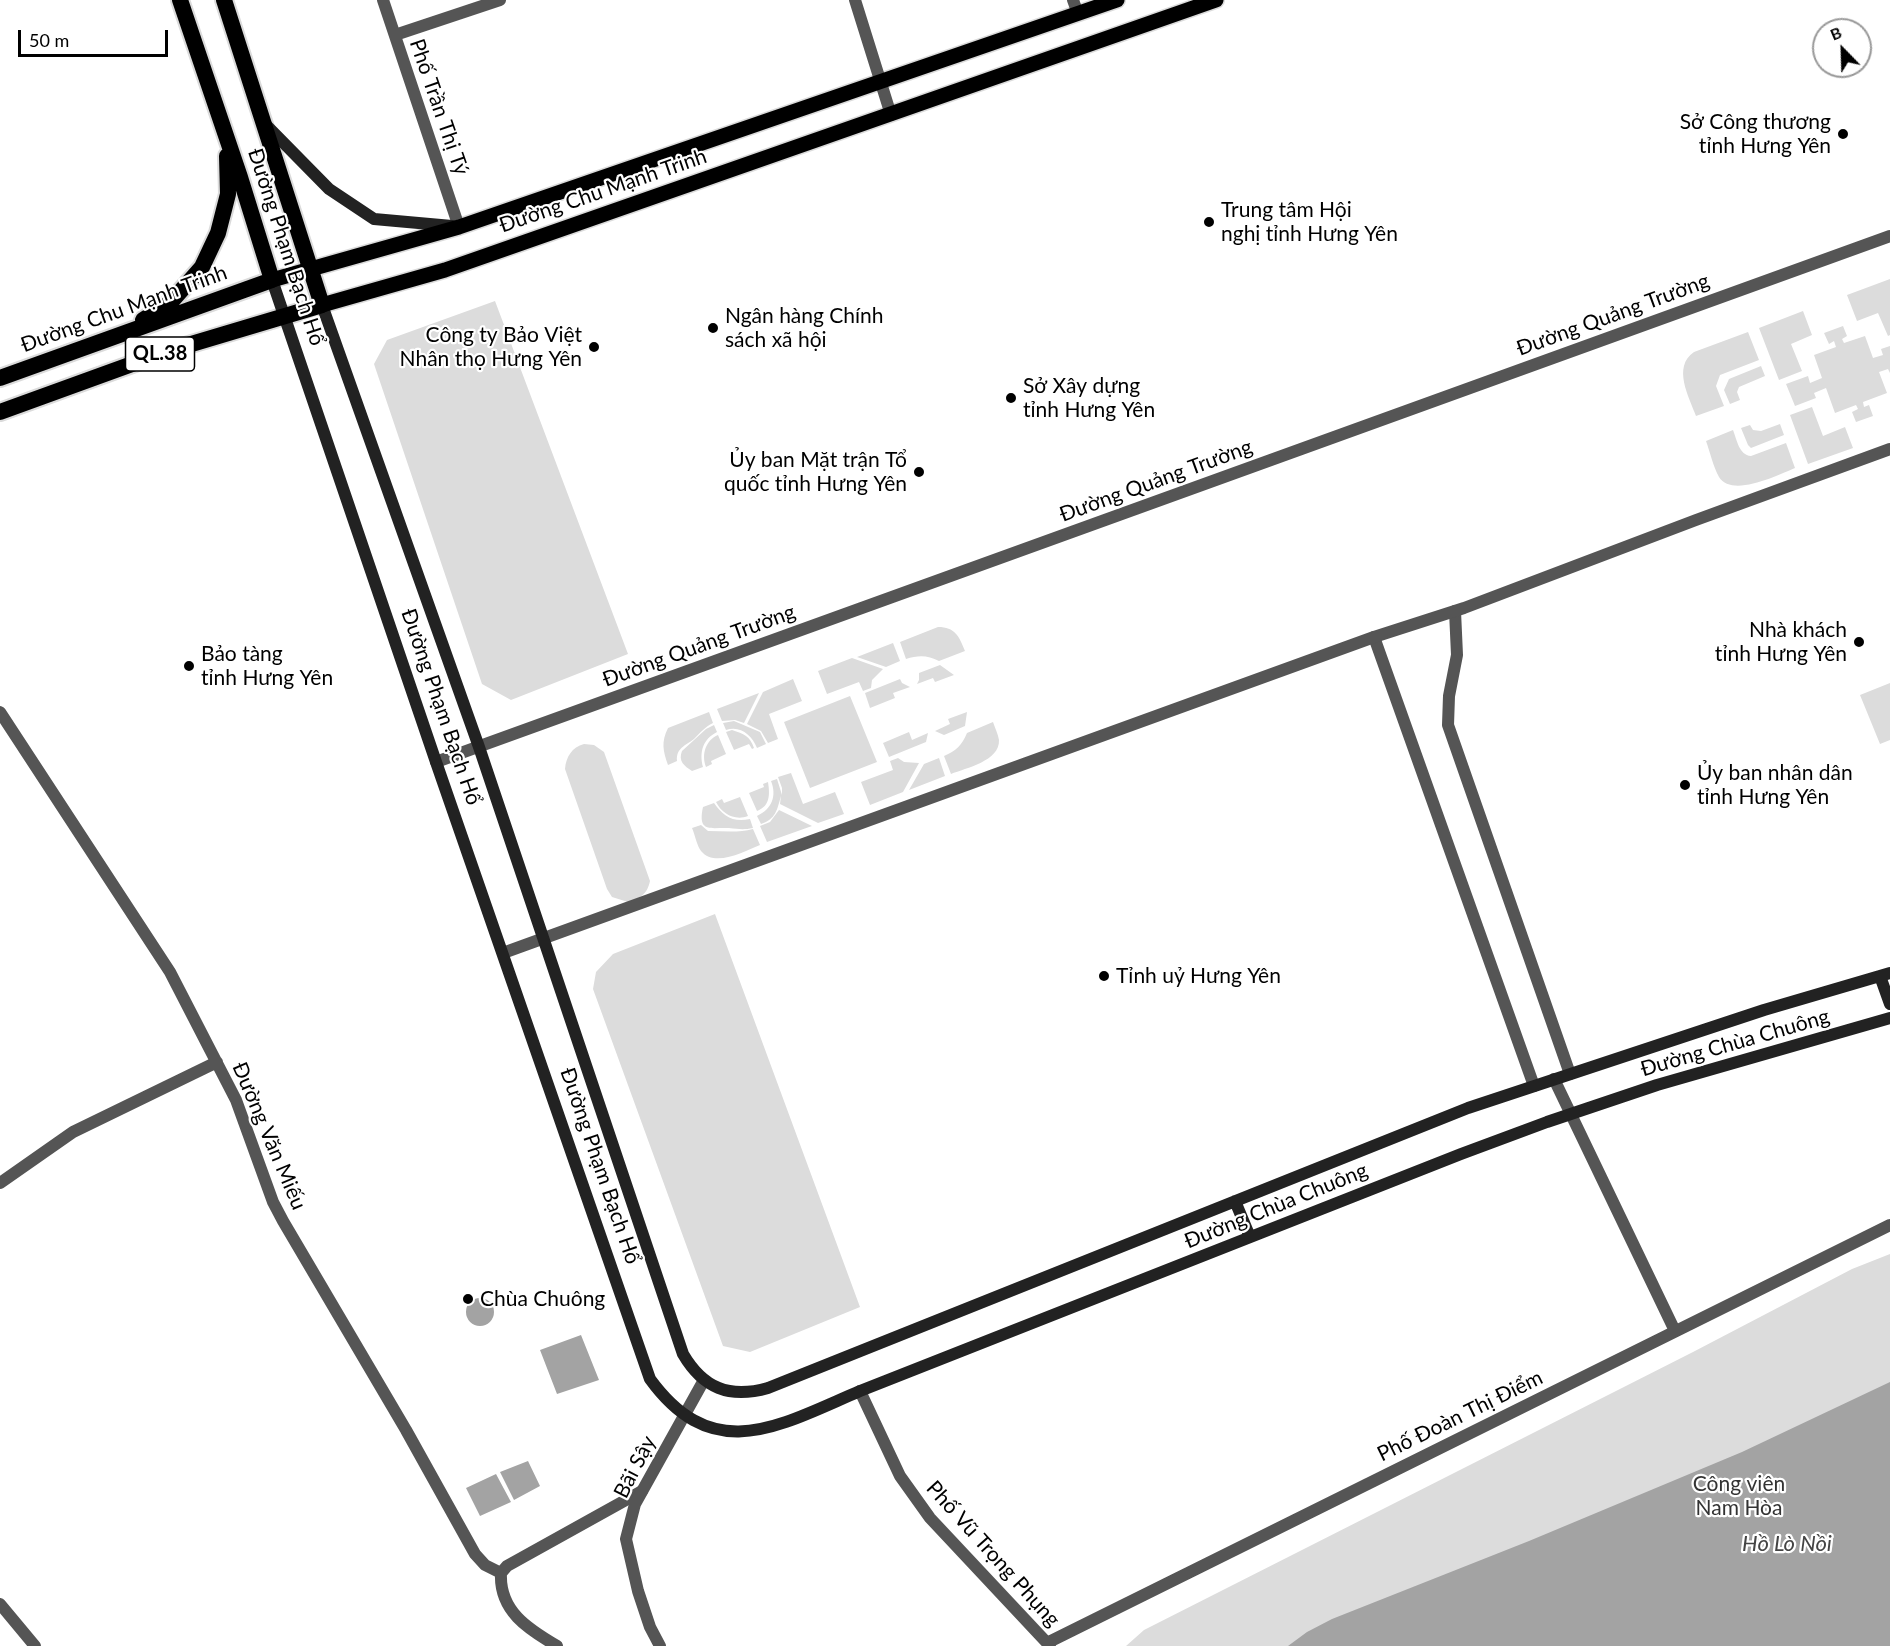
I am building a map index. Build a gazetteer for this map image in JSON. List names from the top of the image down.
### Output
{
  "streets": {
    "highway": ["Đường Chu Mạnh Trinh", "Đường Phạm Bạch Hổ", "QL.38"],
    "main road": ["Đường Chùa Chuông"],
    "street": [
      "Phố Trần Thị Tý",
      "Đường Quảng Trường",
      "Đường Văn Miếu",
      "Phố Đoàn Thị Điểm",
      "Bãi Sậy",
      "Phố Vũ Trọng Phụng"
    ]
  },
  "crossings": [
    ["Phố Trần Thị Tý", "Đường Chu Mạnh Trinh"],
    ["Đường Chu Mạnh Trinh", "Đường Phạm Bạch Hổ"],
    ["Đường Phạm Bạch Hổ", "Đường Quảng Trường"],
    ["Đường Phạm Bạch Hổ", "Đường Chùa Chuông"],
    ["Đường Phạm Bạch Hổ", "Bãi Sậy"],
    ["Đường Chùa Chuông", "Bãi Sậy"],
    ["Đường Chùa Chuông", "Phố Vũ Trọng Phụng"],
    ["Phố Đoàn Thị Điểm", "Phố Vũ Trọng Phụng"]
  ],
  "water": ["Hồ Lò Nồi"],
  "parks": ["Công viên Nam Hòa"],
  "places": [
    "Sở Công thương tỉnh Hưng Yên",
    "Trung tâm Hội nghị tỉnh Hưng Yên",
    "Ngân hàng Chính sách xã hội",
    "Công ty Bảo Việt Nhân thọ Hưng Yên",
    "Sở Xây dựng tỉnh Hưng Yên",
    "Ủy ban Mặt trận Tổ quốc tỉnh Hưng Yên",
    "Nhà khách tỉnh Hưng Yên",
    "Bảo tàng tỉnh Hưng Yên",
    "Ủy ban nhân dân tỉnh Hưng Yên",
    "Tỉnh uỷ Hưng Yên",
    "Chùa Chuông"
  ],
  "scale_bar": "50 m",
  "north": "top left"
}
